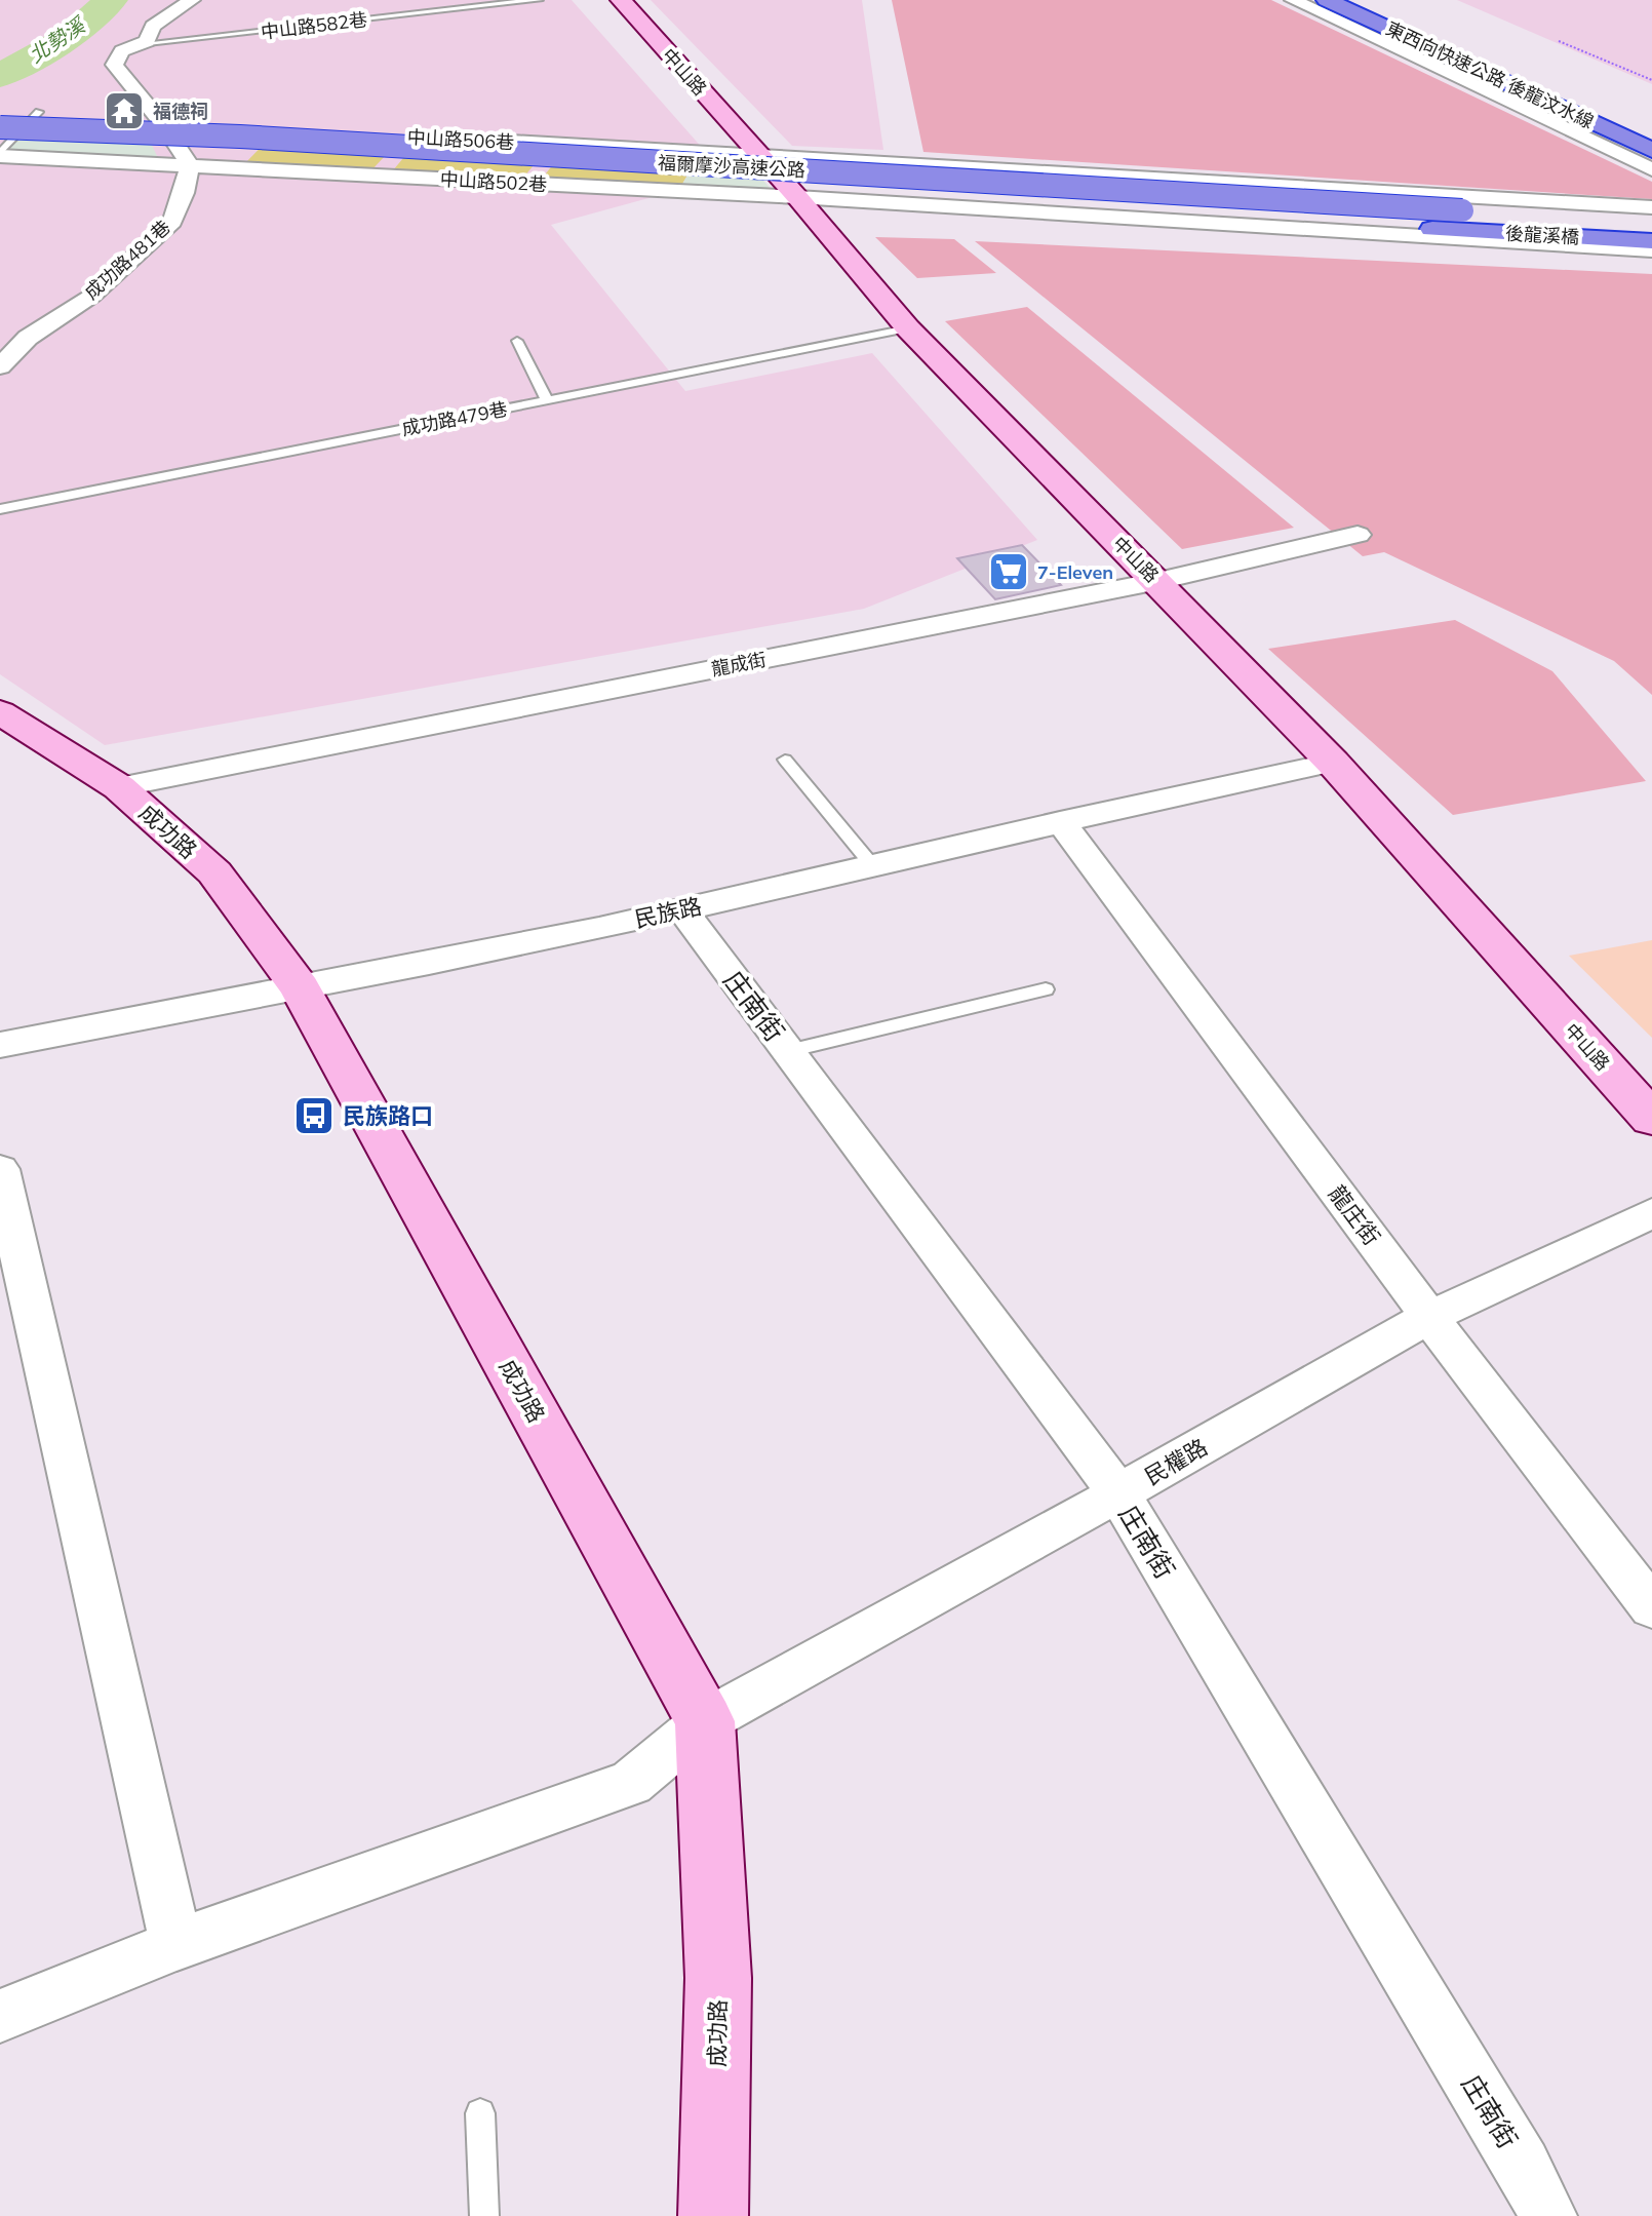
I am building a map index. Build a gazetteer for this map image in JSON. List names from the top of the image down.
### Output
{
  "streets": {
    "highway": ["東西向快速公路 後龍汶水線", "福爾摩沙高速公路", "後龍溪橋"],
    "main road": ["中山路", "成功路"],
    "street": [
      "中山路506巷",
      "中山路502巷",
      "成功路481巷",
      "龍成街",
      "民族路",
      "庄南街",
      "龍庄街",
      "民權路"
    ],
    "lane": ["中山路582巷", "成功路479巷"]
  },
  "crossings": [
    ["中山路", "中山路506巷"],
    ["中山路", "中山路502巷"],
    ["中山路", "成功路479巷"],
    ["中山路", "龍成街"],
    ["中山路", "民族路"],
    ["福爾摩沙高速公路", "後龍溪橋"],
    ["中山路502巷", "成功路481巷"],
    ["龍成街", "成功路"],
    ["成功路", "民族路"],
    ["成功路", "民權路"],
    ["民族路", "庄南街"],
    ["民族路", "龍庄街"],
    ["庄南街", "民權路"],
    ["龍庄街", "民權路"]
  ],
  "water": ["北勢溪"],
  "places": {
    "temple": ["福德祠"],
    "supermarket": ["7-Eleven"],
    "bus stop": ["民族路口"]
  }
}
